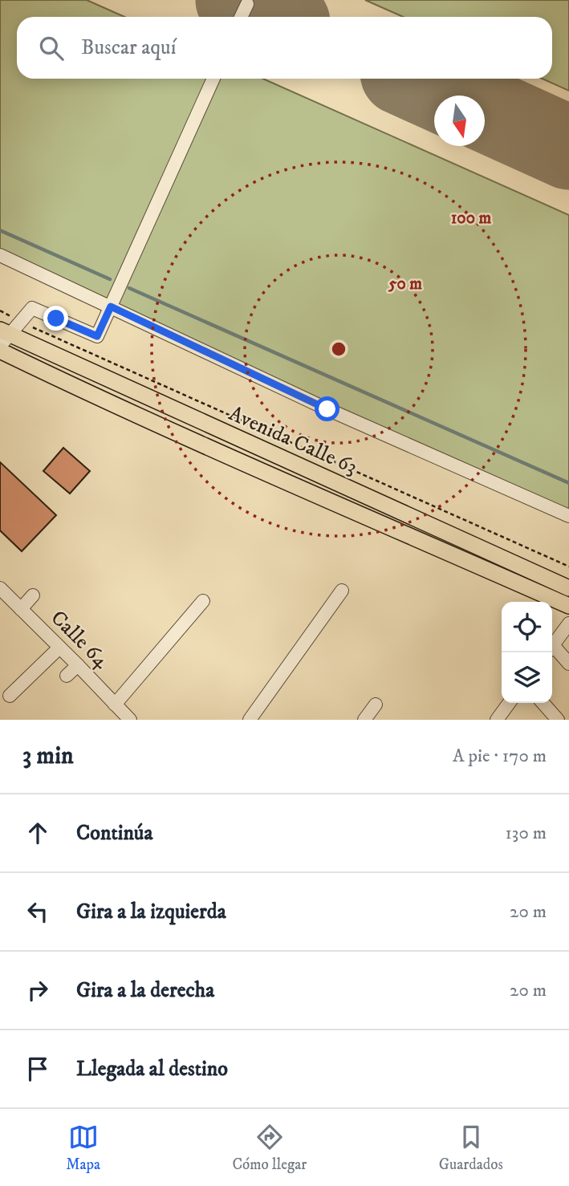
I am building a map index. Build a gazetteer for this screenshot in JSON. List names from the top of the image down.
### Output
{
  "streets": {
    "main road": ["Avenida Calle 63"],
    "street": ["Calle 64"]
  },
  "north": "bottom",
  "page": {
    "search": "Buscar aquí",
    "heading": ["3 min", "A pie · 170 m"],
    "list": [
      ["Continúa", "130 m"],
      ["Gira a la izquierda", "20 m"],
      ["Gira a la derecha", "20 m"],
      "Llegada al destino"
    ],
    "nav": ["Mapa", "Cómo llegar", "Guardados"]
  },
  "rings": ["100 m", "50 m"]
}
